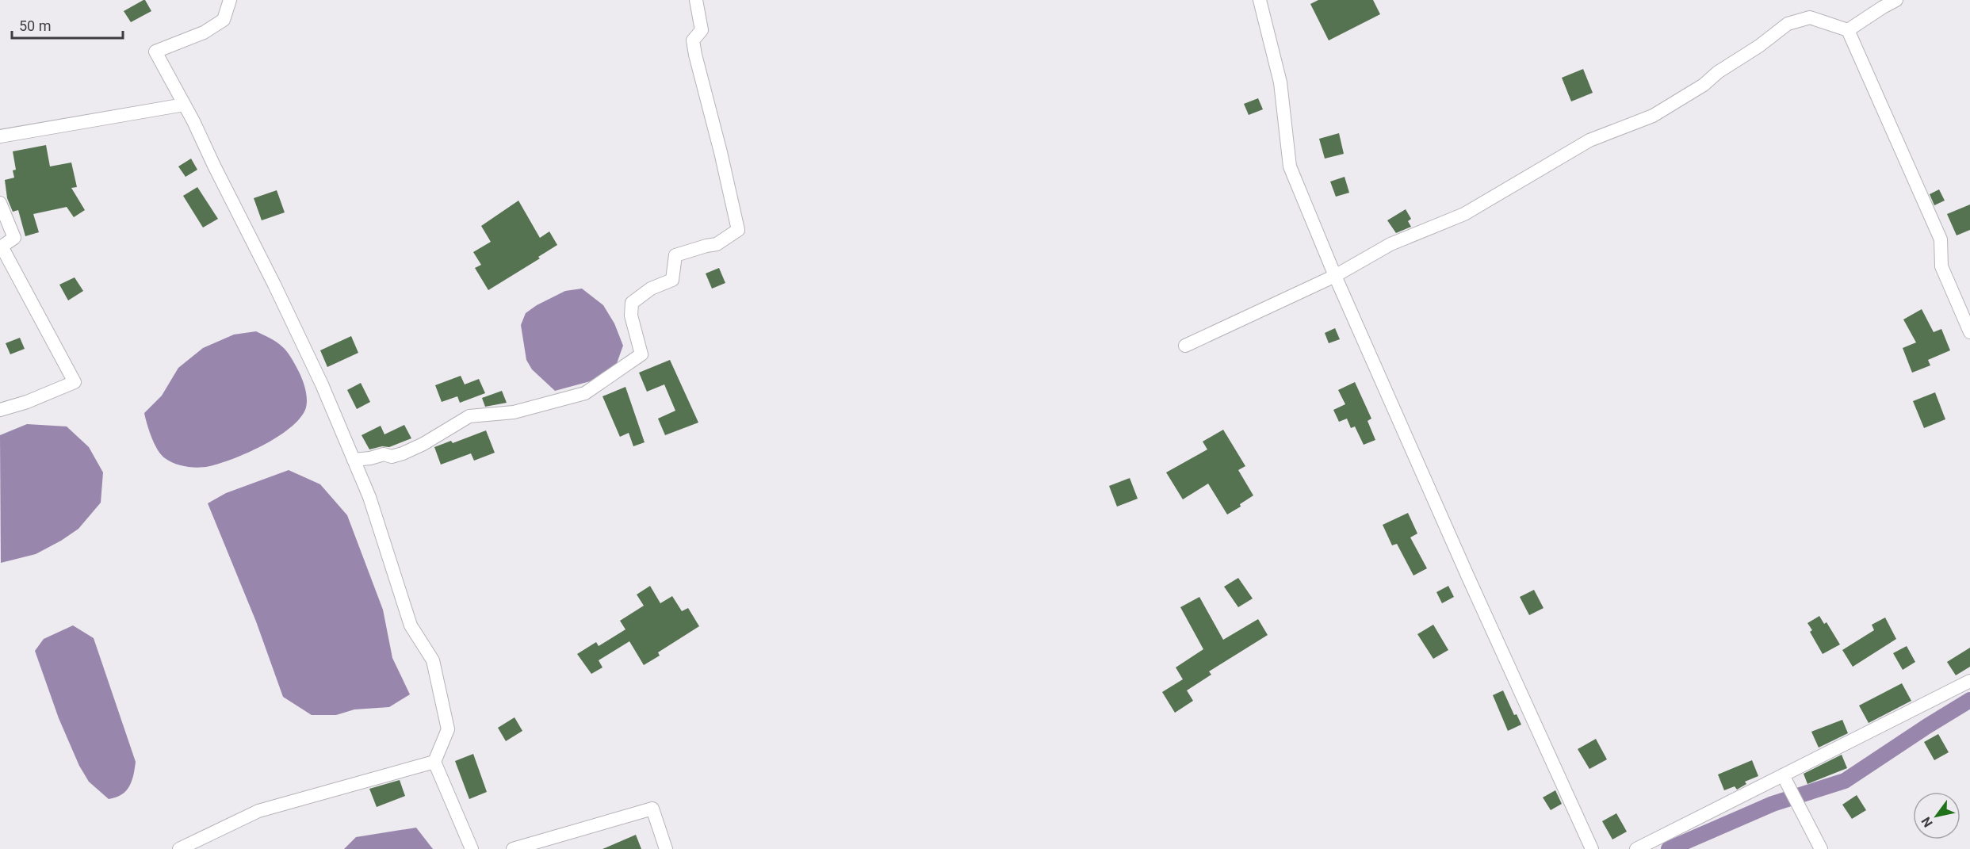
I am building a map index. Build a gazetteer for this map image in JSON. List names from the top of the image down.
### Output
{
  "scale_bar": "50 m",
  "north": "bottom left"
}
